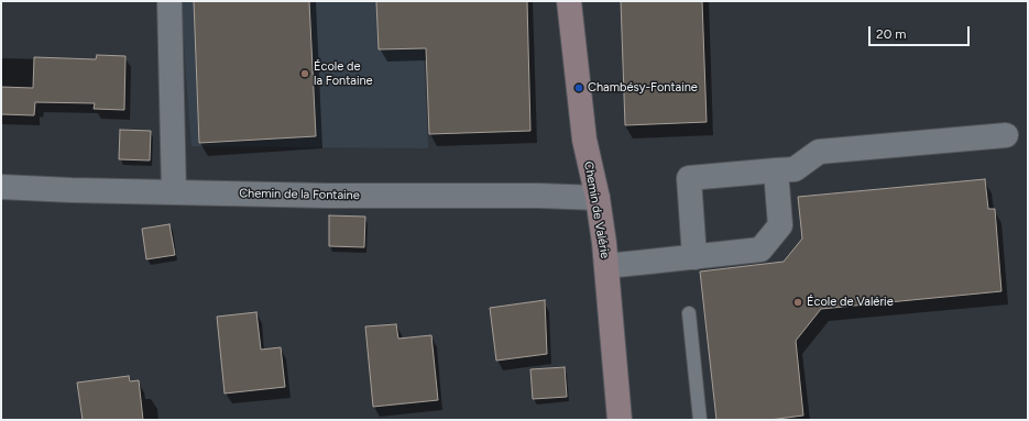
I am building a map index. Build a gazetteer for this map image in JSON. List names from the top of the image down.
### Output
{
  "streets": {
    "street": ["Chemin de la Fontaine", "Chemin de Valérie"]
  },
  "crossings": [
    ["Chemin de la Fontaine", "Chemin de Valérie"]
  ],
  "places": ["École de la Fontaine", "Chambésy-Fontaine", "École de Valérie"],
  "scale_bar": "20 m"
}
